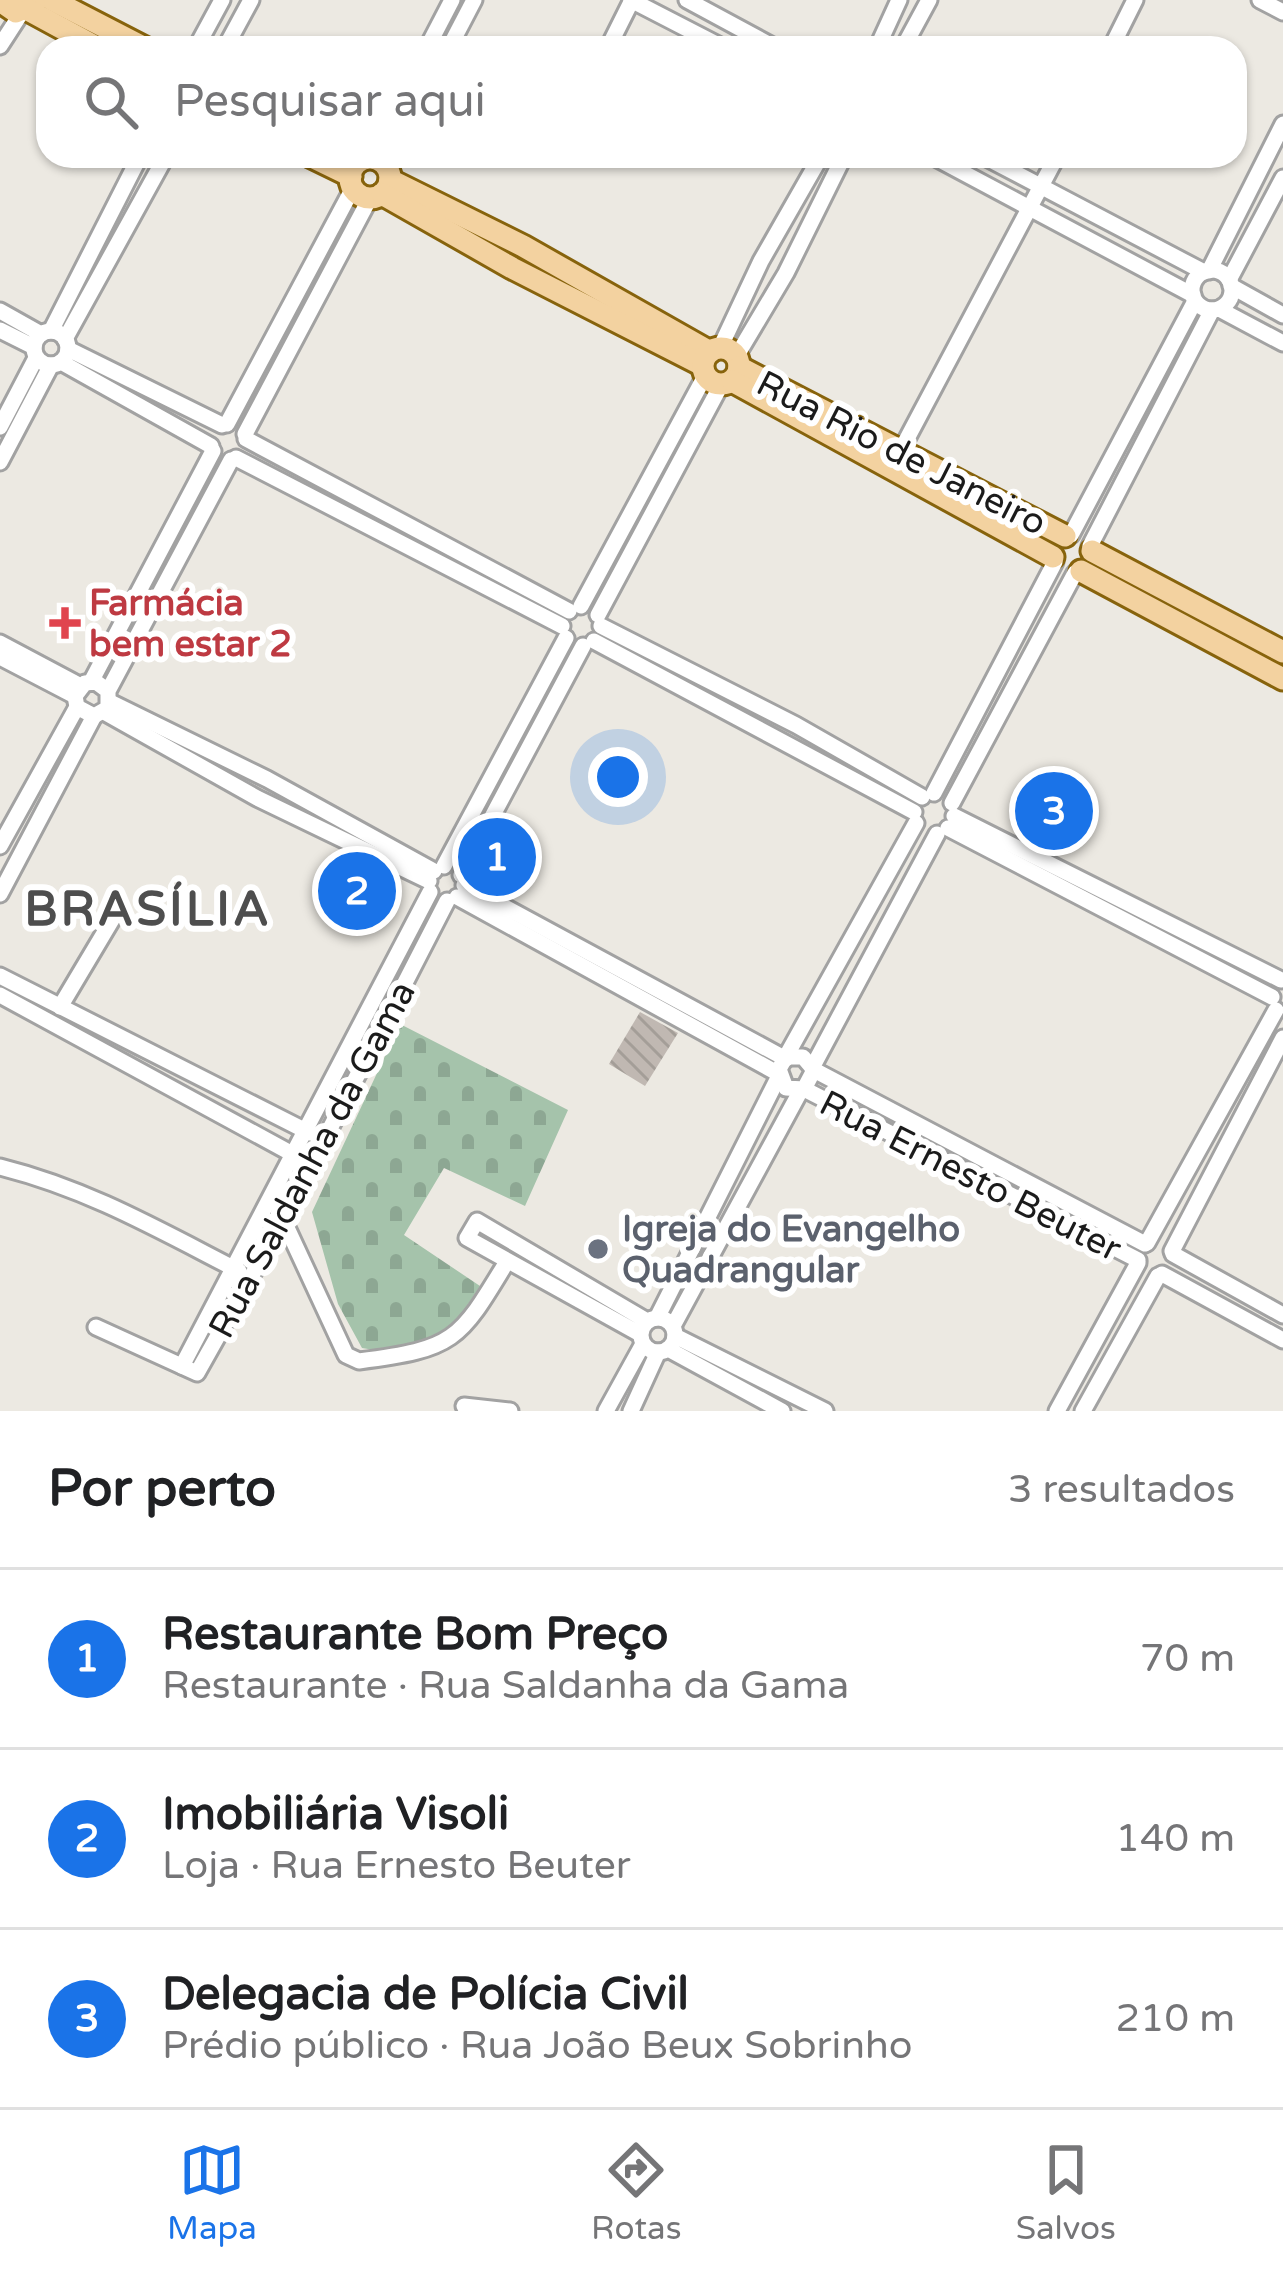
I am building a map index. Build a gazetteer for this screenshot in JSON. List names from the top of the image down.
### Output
{
  "streets": {
    "main road": ["Rua Rio de Janeiro"],
    "street": ["Rua Saldanha da Gama", "Rua Ernesto Beuter"]
  },
  "crossings": [
    ["Rua Rio de Janeiro", "Rua Saldanha da Gama"],
    ["Rua Saldanha da Gama", "Rua Ernesto Beuter"]
  ],
  "districts": ["BRASÍLIA"],
  "places": {
    "health": ["Farmácia bem estar 2"],
    "other": ["Igreja do Evangelho Quadrangular"]
  },
  "page": {
    "search": "Pesquisar aqui",
    "pins": ["3", "1", "2"],
    "heading": ["Por perto", "3 resultados"],
    "list": [
      {
        "mark": "1",
        "name": "Restaurante Bom Preço",
        "note": "Restaurante · Rua Saldanha da Gama",
        "value": "70 m"
      },
      {
        "mark": "2",
        "name": "Imobiliária Visoli",
        "note": "Loja · Rua Ernesto Beuter",
        "value": "140 m"
      },
      {
        "mark": "3",
        "name": "Delegacia de Polícia Civil",
        "note": "Prédio público · Rua João Beux Sobrinho",
        "value": "210 m"
      }
    ],
    "nav": ["Mapa", "Rotas", "Salvos"]
  }
}
